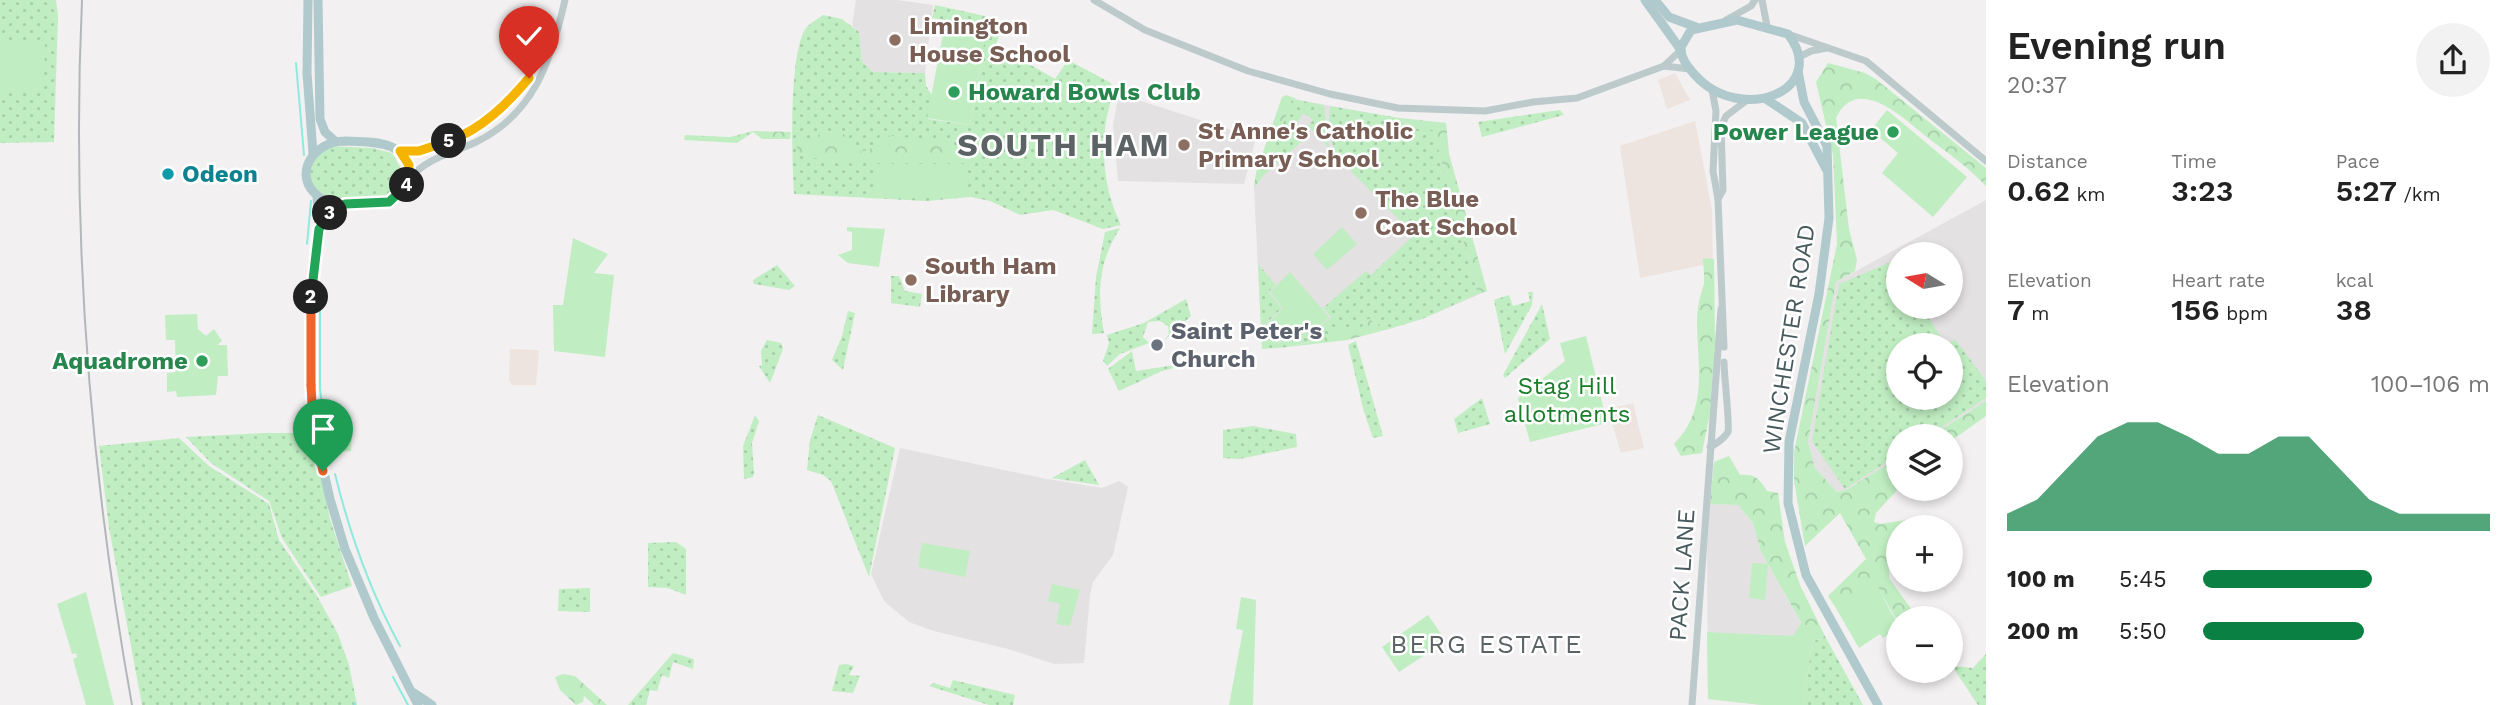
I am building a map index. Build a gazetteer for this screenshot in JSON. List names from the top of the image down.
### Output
{
  "streets": {
    "main road": ["WINCHESTER ROAD"],
    "street": ["PACK LANE"]
  },
  "crossings": [
    ["WINCHESTER ROAD", "PACK LANE"]
  ],
  "districts": ["SOUTH HAM", "BERG ESTATE"],
  "parks": ["Stag Hill allotments"],
  "places": [
    "Limington House School",
    "Howard Bowls Club",
    "Power League",
    "St Anne's Catholic Primary School",
    "Odeon",
    "The Blue Coat School",
    "South Ham Library",
    "Saint Peter's Church",
    "Aquadrome"
  ],
  "north": "left",
  "page": {
    "heading": ["Evening run", "20:37"],
    "stats": [
      ["Distance", "0.62 km"],
      ["Time", "3:23"],
      ["Pace", "5:27 /km"],
      ["Elevation", "7 m"],
      ["Heart rate", "156 bpm"],
      ["kcal", "38"]
    ],
    "pins": [
      "5",
      "4",
      "3",
      "2"
    ],
    "map_buttons": ["+", "−"],
    "chart": ["Elevation", "100–106 m"],
    "list": [
      {
        "name": "100 m",
        "note": "5:45"
      },
      {
        "name": "200 m",
        "note": "5:50"
      }
    ]
  }
}
